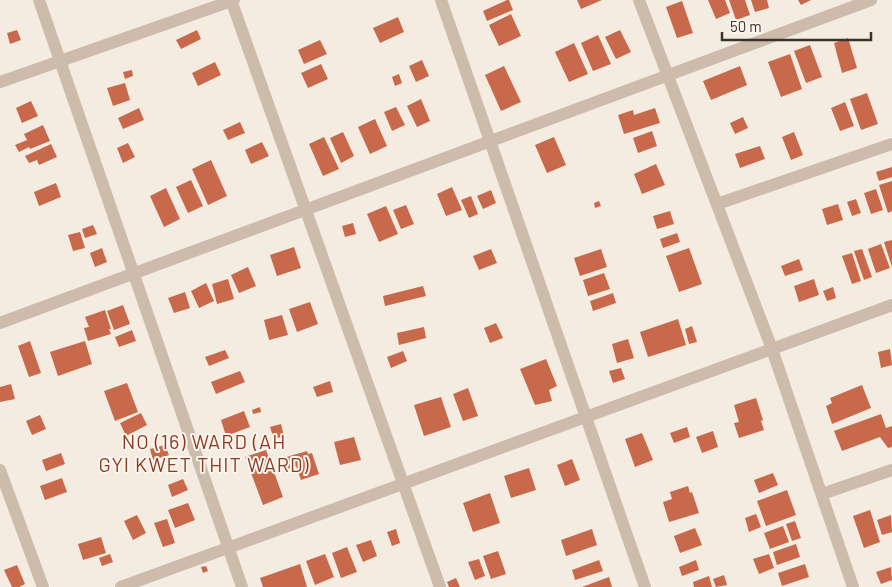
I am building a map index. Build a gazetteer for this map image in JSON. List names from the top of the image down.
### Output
{
  "districts": ["NO (16) WARD (AH GYI KWET THIT WARD)"],
  "scale_bar": "50 m"
}
